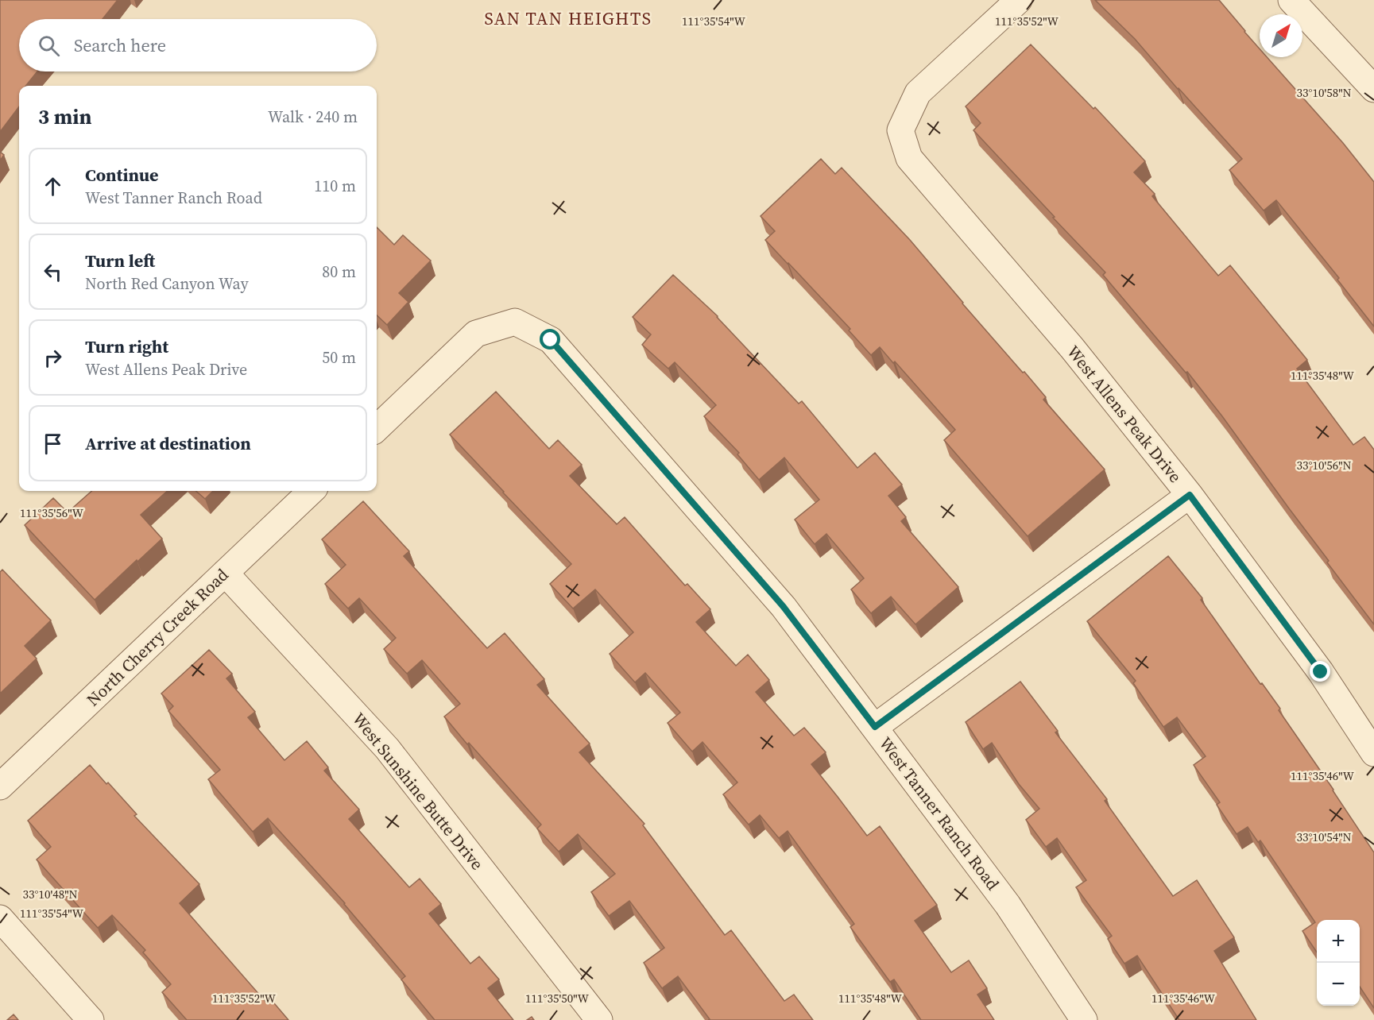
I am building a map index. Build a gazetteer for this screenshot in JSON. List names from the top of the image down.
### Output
{
  "streets": {
    "street": [
      "West Allens Peak Drive",
      "North Cherry Creek Road",
      "West Sunshine Butte Drive",
      "West Tanner Ranch Road"
    ]
  },
  "crossings": [
    ["North Cherry Creek Road", "West Sunshine Butte Drive"]
  ],
  "districts": ["SAN TAN HEIGHTS"],
  "north": "top right",
  "page": {
    "search": "Search here",
    "heading": ["3 min", "Walk · 240 m"],
    "list": [
      ["Continue", "West Tanner Ranch Road", "110 m"],
      ["Turn left", "North Red Canyon Way", "80 m"],
      ["Turn right", "West Allens Peak Drive", "50 m"],
      "Arrive at destination"
    ],
    "map_buttons": ["+", "−"]
  },
  "coordinates": [
    "111°35'54\"W",
    "111°35'52\"W",
    "33°10'58\"N",
    "111°35'48\"W",
    "33°10'56\"N",
    "111°35'56\"W",
    "111°35'46\"W",
    "33°10'54\"N",
    "33°10'48\"N",
    "111°35'50\"W"
  ]
}
